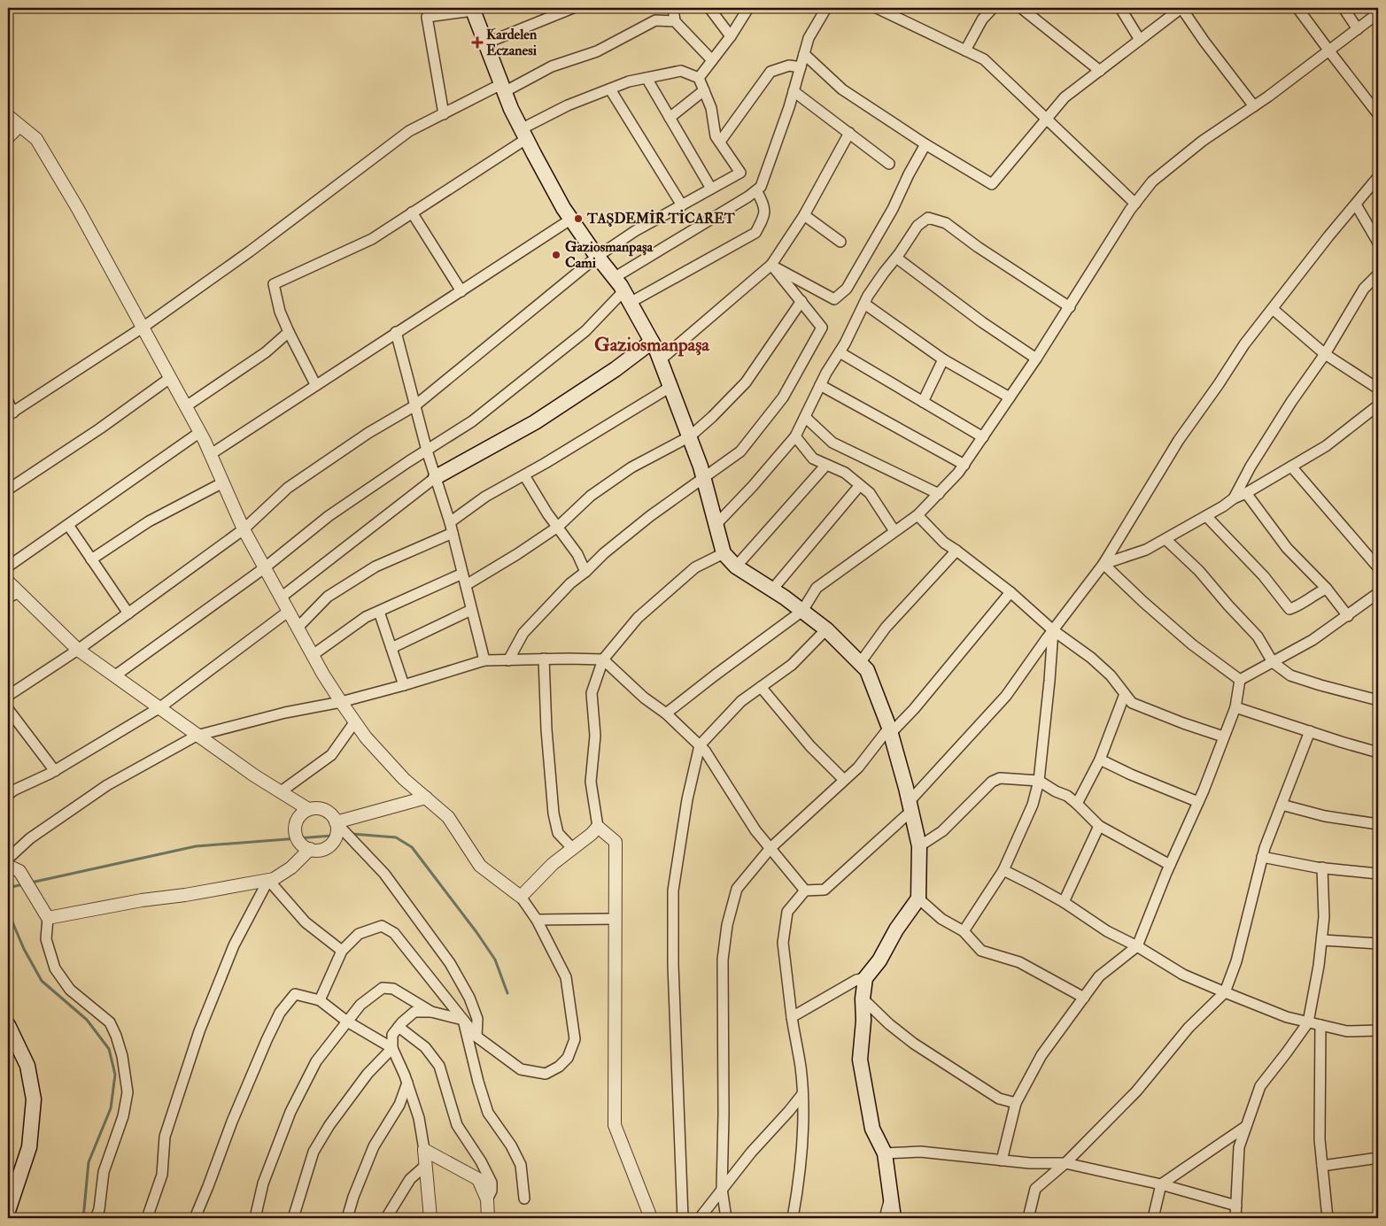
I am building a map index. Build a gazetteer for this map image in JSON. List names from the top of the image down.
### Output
{
  "districts": ["Gaziosmanpaşa"],
  "places": {
    "health": ["Kardelen Eczanesi"],
    "other": ["TAŞDEMİR TİCARET", "Gaziosmanpaşa Cami"]
  }
}
